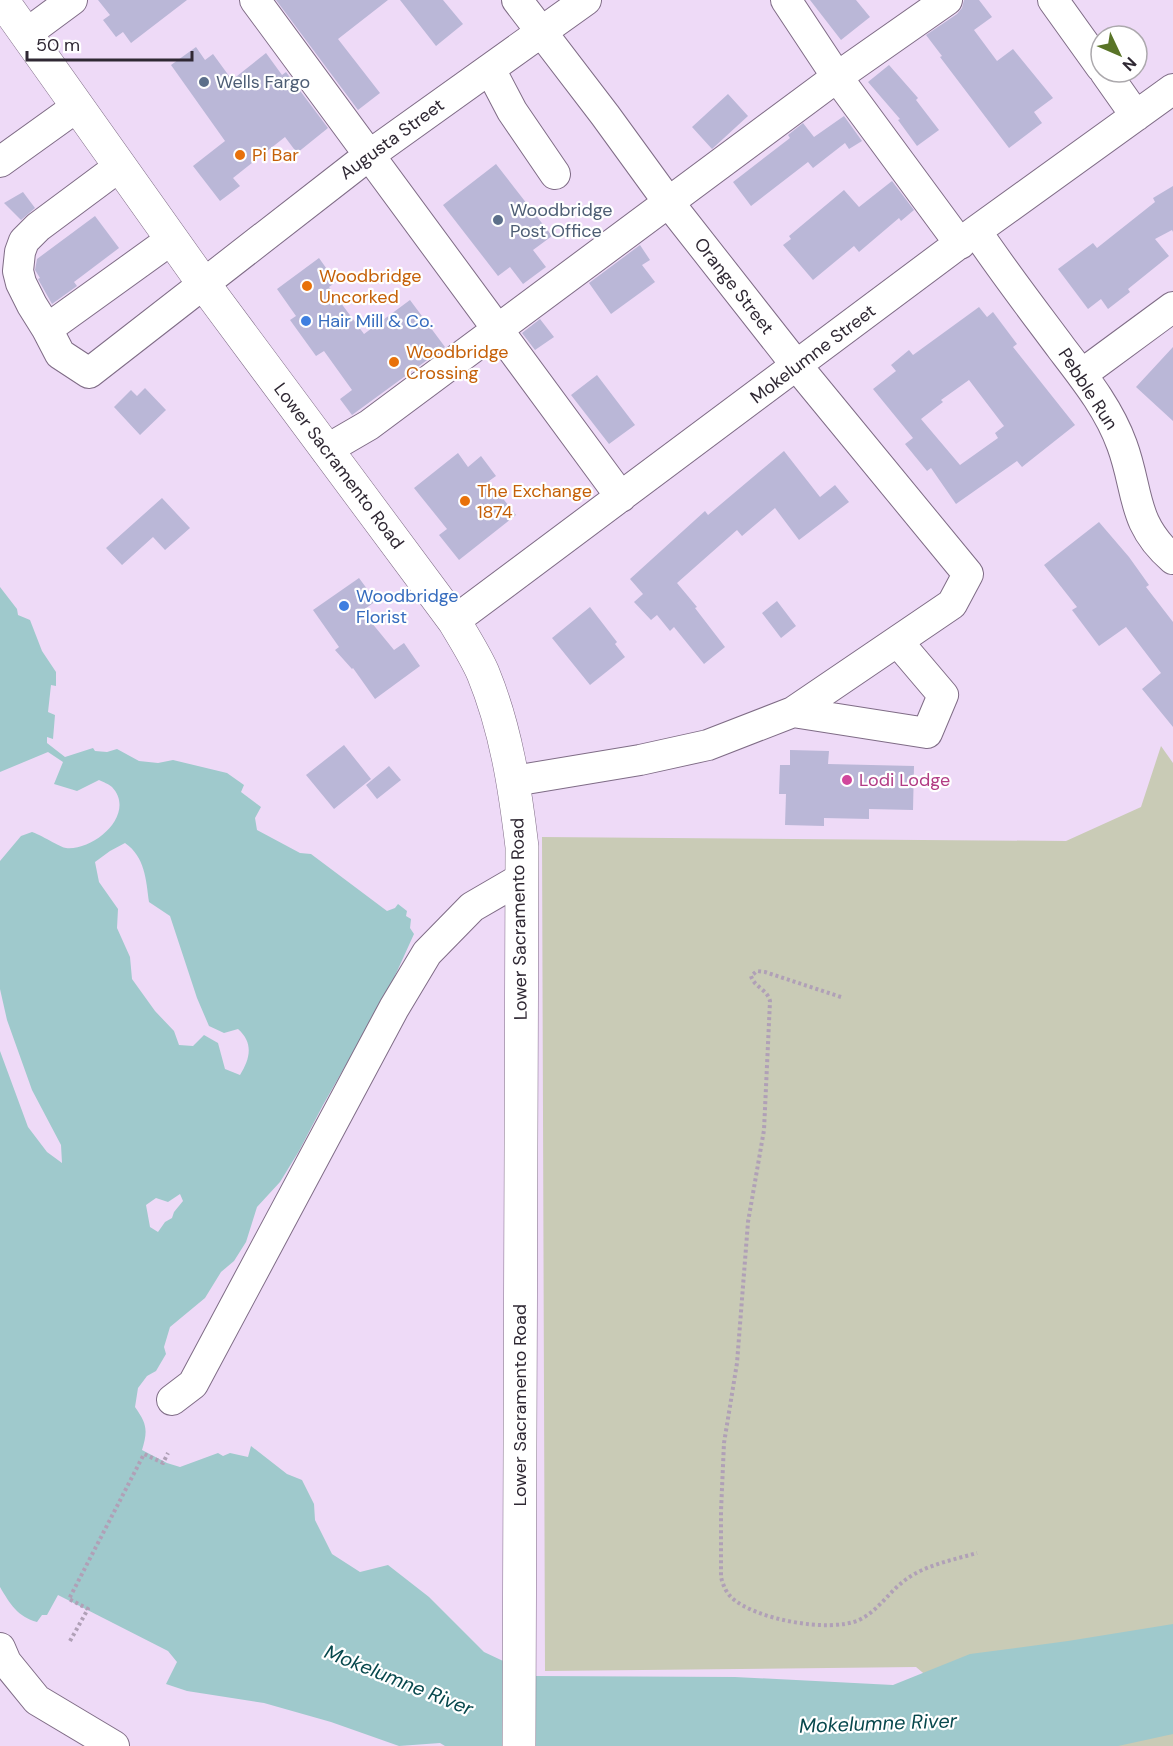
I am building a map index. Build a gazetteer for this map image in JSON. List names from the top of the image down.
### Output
{
  "streets": {
    "main road": ["Lower Sacramento Road"],
    "street": [
      "Augusta Street",
      "Orange Street",
      "Mokelumne Street",
      "Pebble Run"
    ]
  },
  "crossings": [
    ["Augusta Street", "Orange Street"],
    ["Augusta Street", "Lower Sacramento Road"],
    ["Orange Street", "Mokelumne Street"],
    ["Mokelumne Street", "Pebble Run"],
    ["Mokelumne Street", "Lower Sacramento Road"]
  ],
  "water": ["Mokelumne River"],
  "places": [
    "Wells Fargo",
    "Pi Bar",
    "Woodbridge Post Office",
    "Woodbridge Uncorked",
    "Hair Mill & Co.",
    "Woodbridge Crossing",
    "The Exchange 1874",
    "Woodbridge Florist",
    "Lodi Lodge"
  ],
  "scale_bar": "50 m",
  "north": "bottom right"
}
